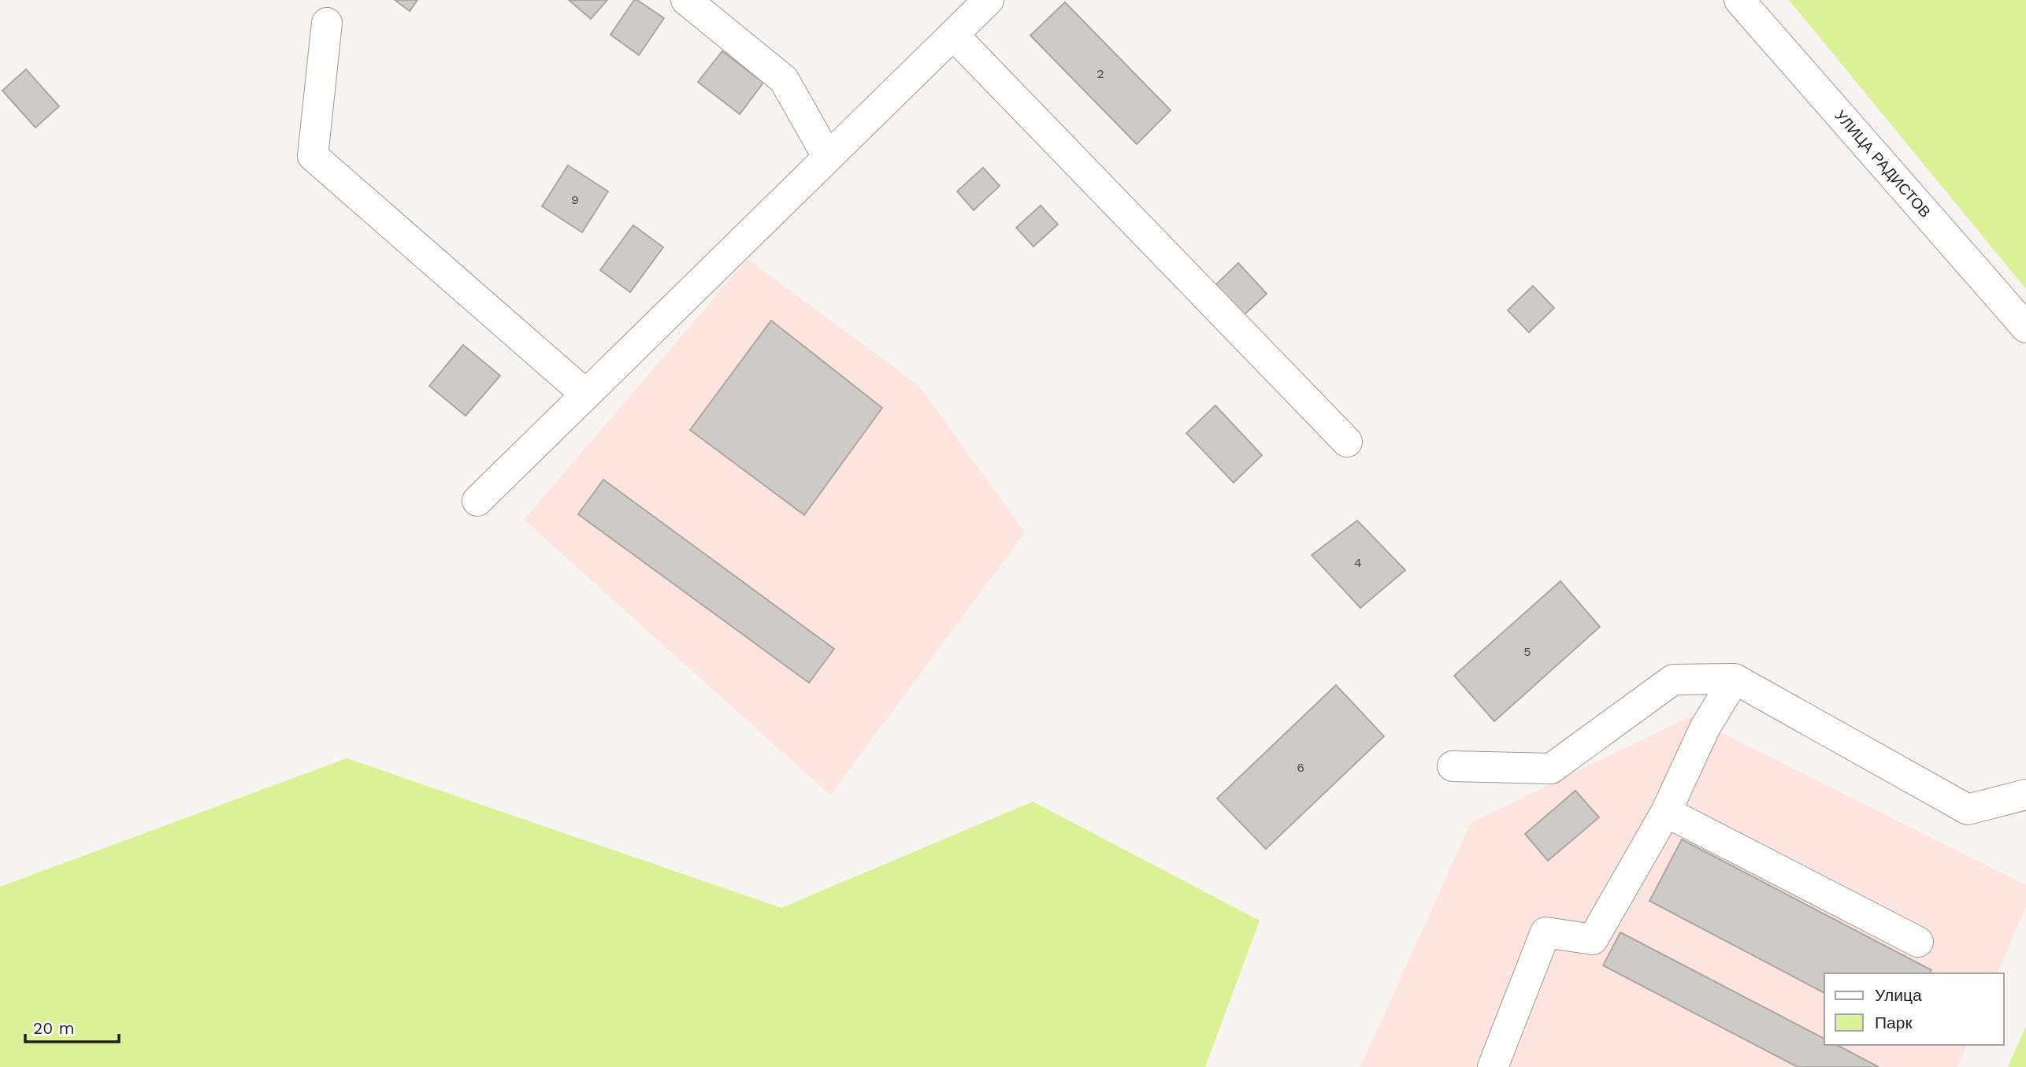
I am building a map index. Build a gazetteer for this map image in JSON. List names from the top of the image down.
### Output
{
  "streets": {
    "street": ["УЛИЦА РАДИСТОВ"]
  },
  "house_numbers": [
    "2",
    "9",
    "4",
    "5",
    "6"
  ],
  "legend": ["Улица", "Парк"],
  "scale_bar": "20 m"
}
